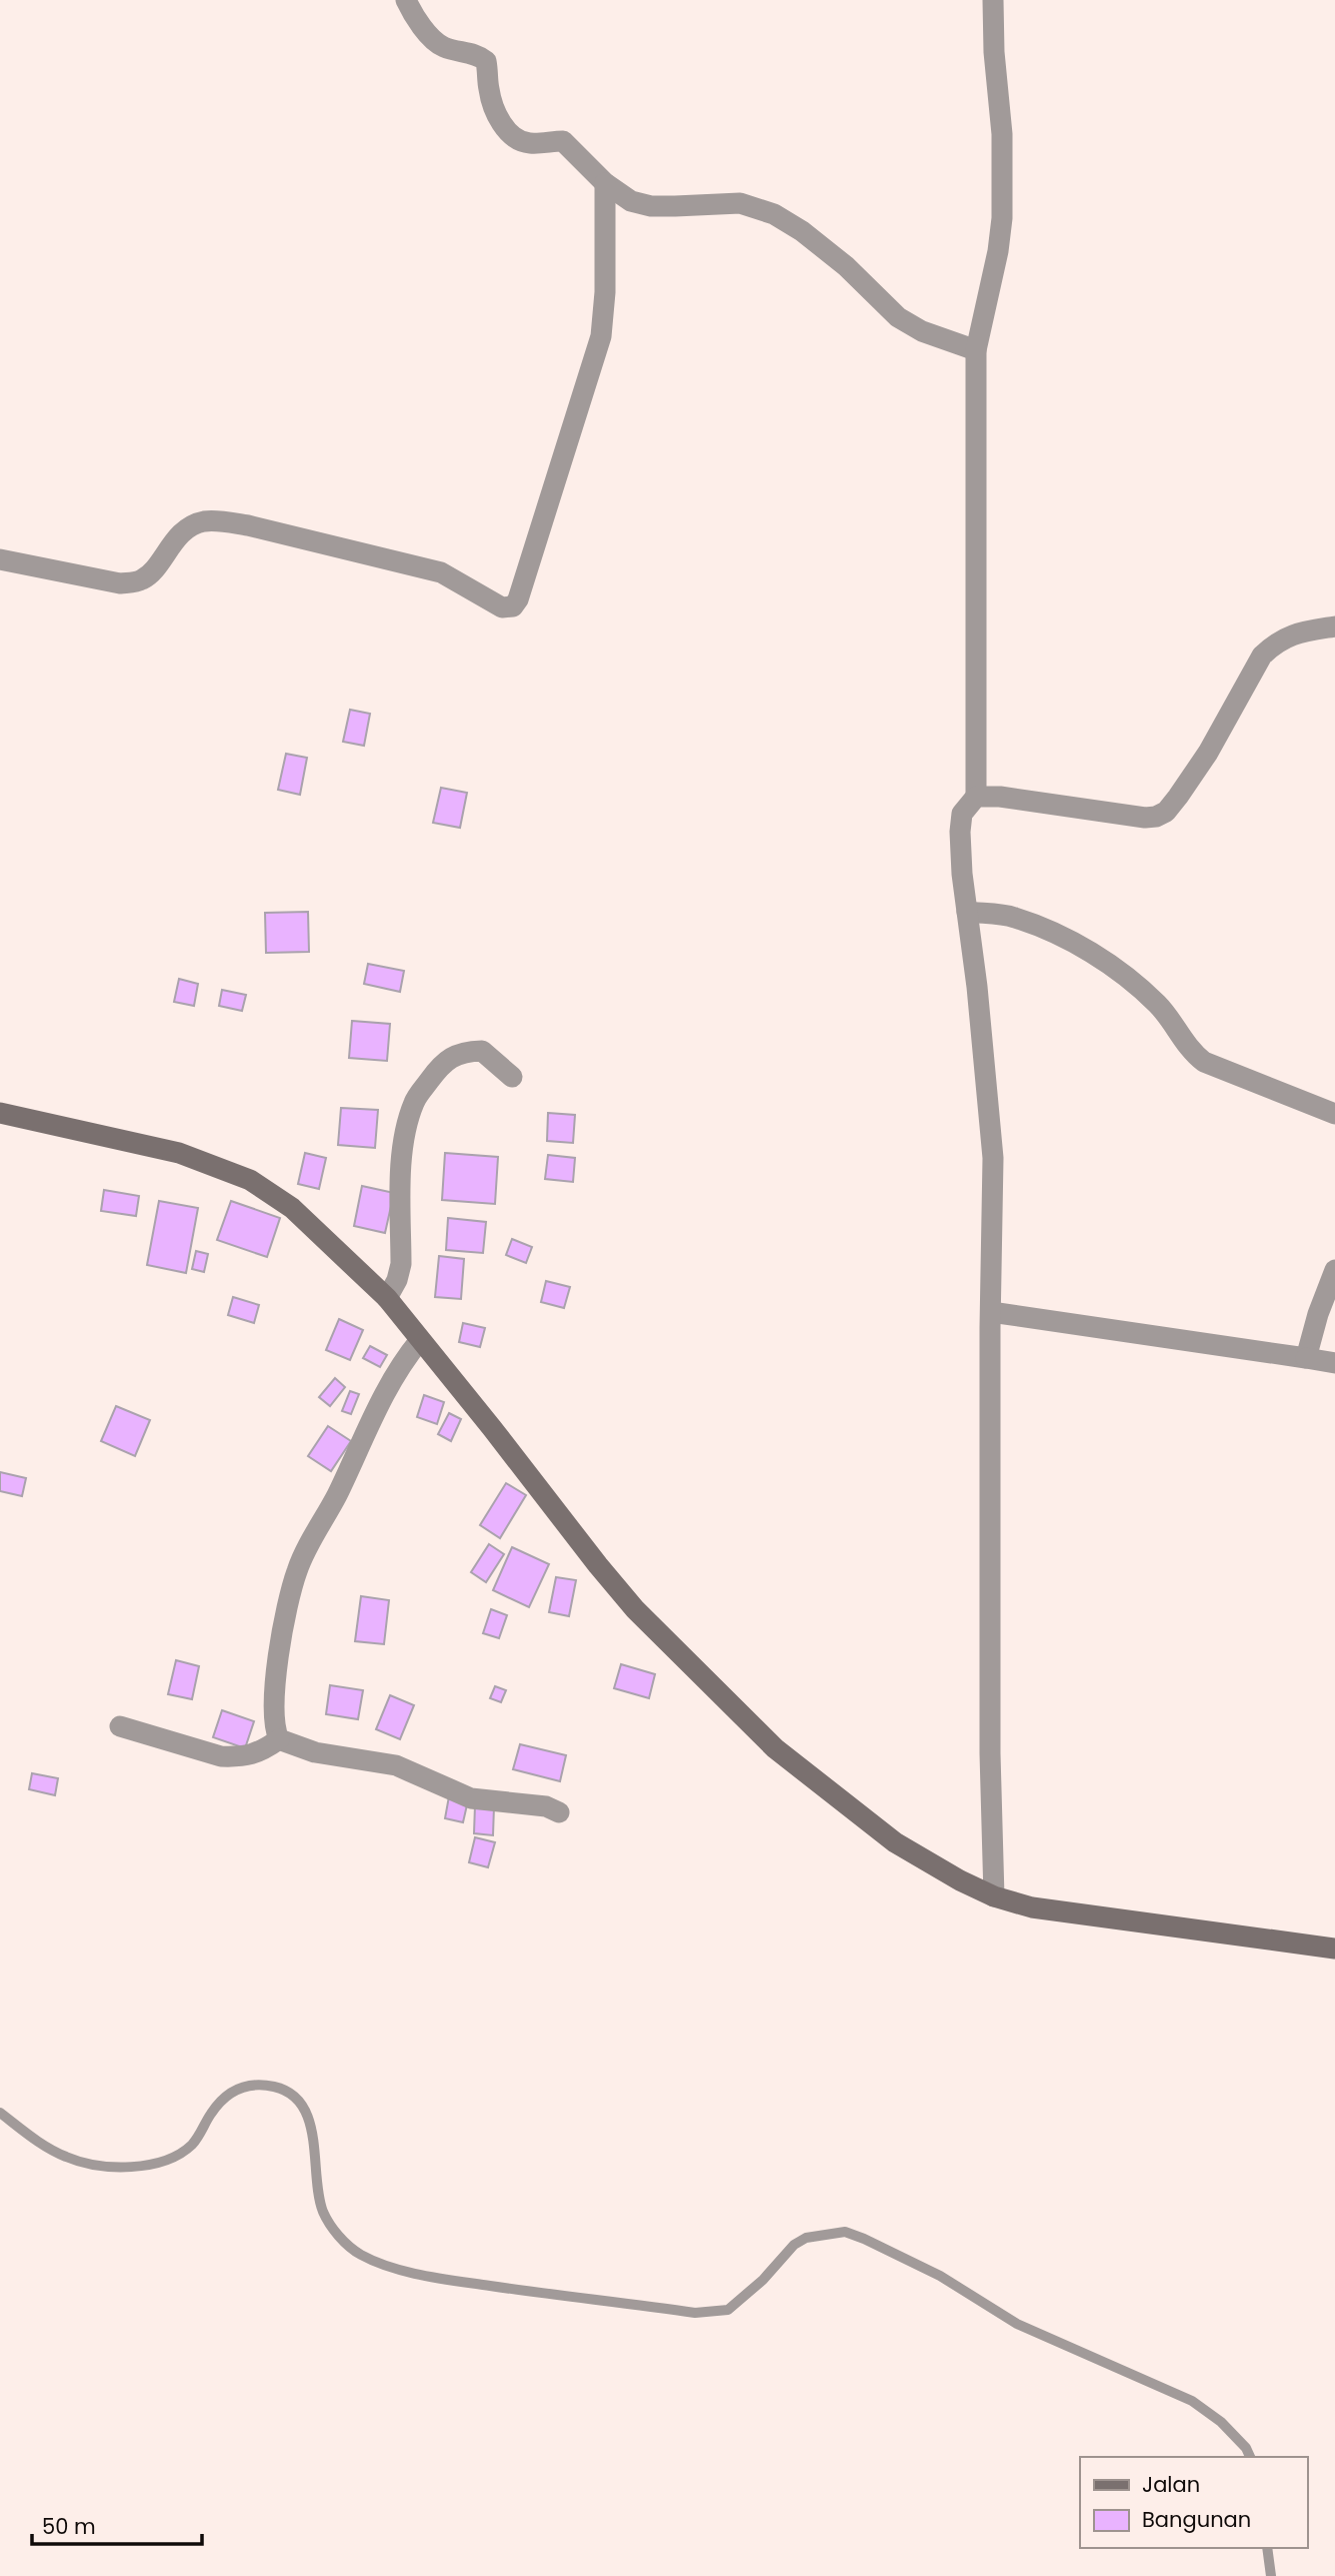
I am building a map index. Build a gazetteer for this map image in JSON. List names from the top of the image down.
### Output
{
  "legend": ["Jalan", "Bangunan"],
  "scale_bar": "50 m"
}
